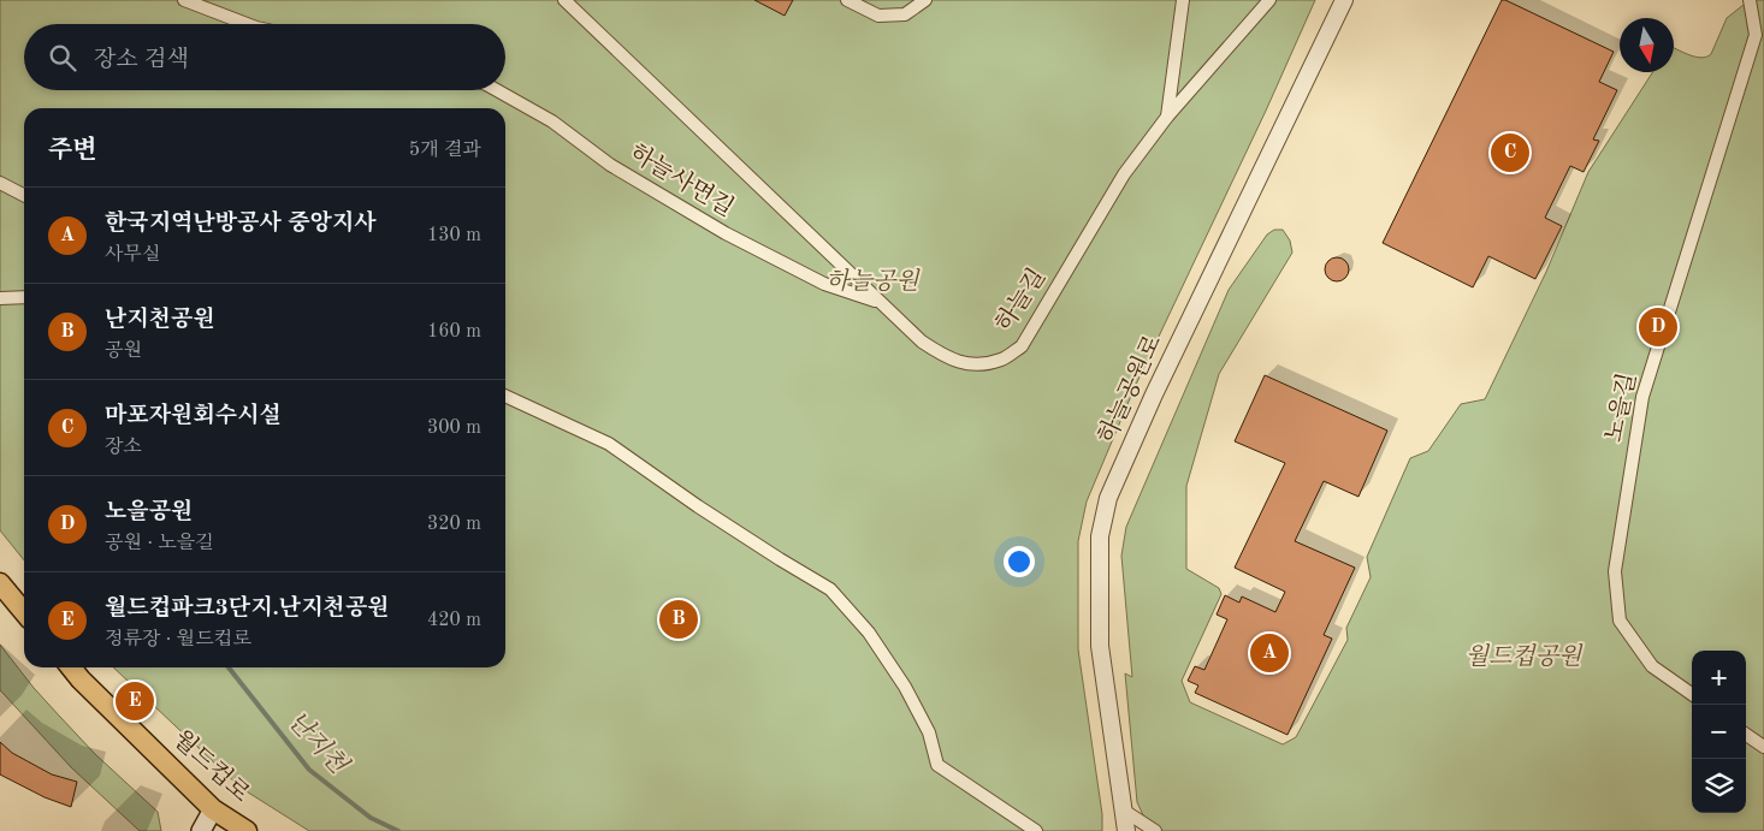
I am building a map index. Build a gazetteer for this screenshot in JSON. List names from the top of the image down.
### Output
{
  "streets": {
    "main road": ["월드컵로"],
    "street": [
      "하늘사면길",
      "하늘길",
      "하늘공원로",
      "노을길"
    ]
  },
  "crossings": [
    ["하늘사면길", "하늘길"]
  ],
  "water": ["난지천"],
  "parks": ["하늘공원", "월드컵공원"],
  "north": "bottom",
  "page": {
    "search": "장소 검색",
    "heading": ["주변", "5개 결과"],
    "pins": [
      "C",
      "D",
      "B",
      "A",
      "E"
    ],
    "list": [
      {
        "mark": "A",
        "name": "한국지역난방공사 중앙지사",
        "note": "사무실",
        "value": "130 m"
      },
      {
        "mark": "B",
        "name": "난지천공원",
        "note": "공원",
        "value": "160 m"
      },
      {
        "mark": "C",
        "name": "마포자원회수시설",
        "note": "장소",
        "value": "300 m"
      },
      {
        "mark": "D",
        "name": "노을공원",
        "note": "공원 · 노을길",
        "value": "320 m"
      },
      {
        "mark": "E",
        "name": "월드컵파크3단지.난지천공원",
        "note": "정류장 · 월드컵로",
        "value": "420 m"
      }
    ],
    "map_buttons": ["+", "−"]
  }
}
